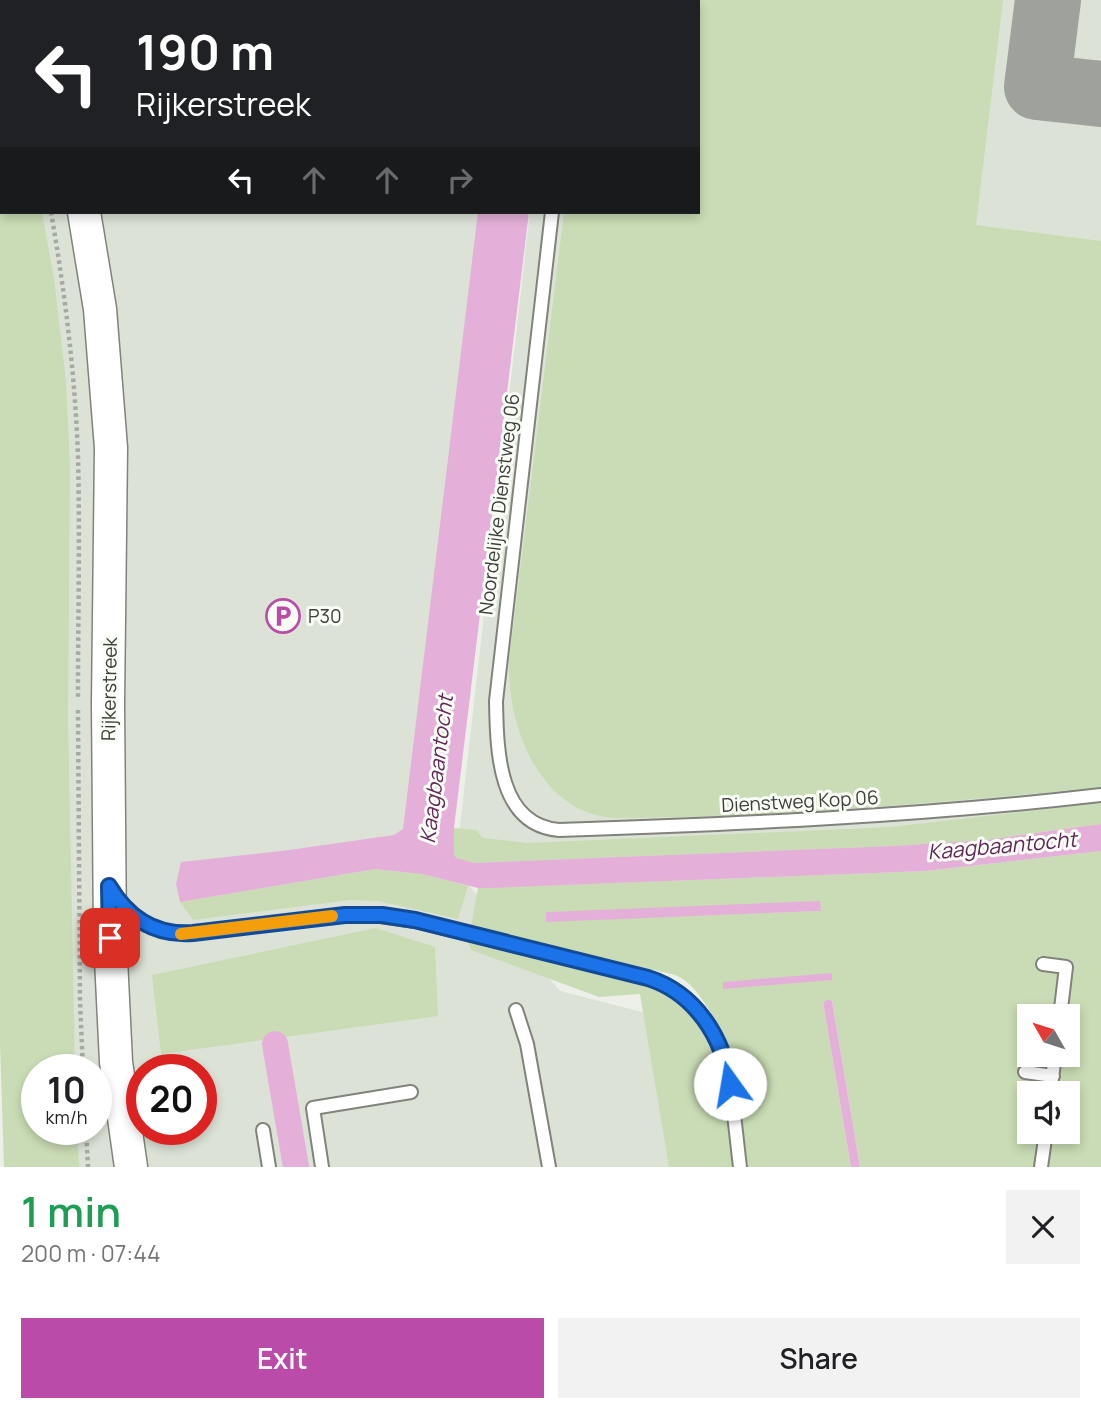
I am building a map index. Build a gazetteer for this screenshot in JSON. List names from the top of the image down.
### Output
{
  "streets": {
    "street": ["Rijkerstreek"],
    "lane": ["Noordelijke Dienstweg 06", "Dienstweg Kop 06"]
  },
  "crossings": [
    ["Noordelijke Dienstweg 06", "Dienstweg Kop 06"]
  ],
  "water": ["Kaagbaantocht"],
  "places": {
    "parking": ["P30"]
  },
  "north": "top left",
  "page": {
    "turn": ["190 m", "Rijkerstreek"],
    "speed": "10 km/h",
    "limit": "20",
    "heading": ["1 min", "200 m · 07:44"],
    "buttons": ["Exit", "Share"]
  }
}
